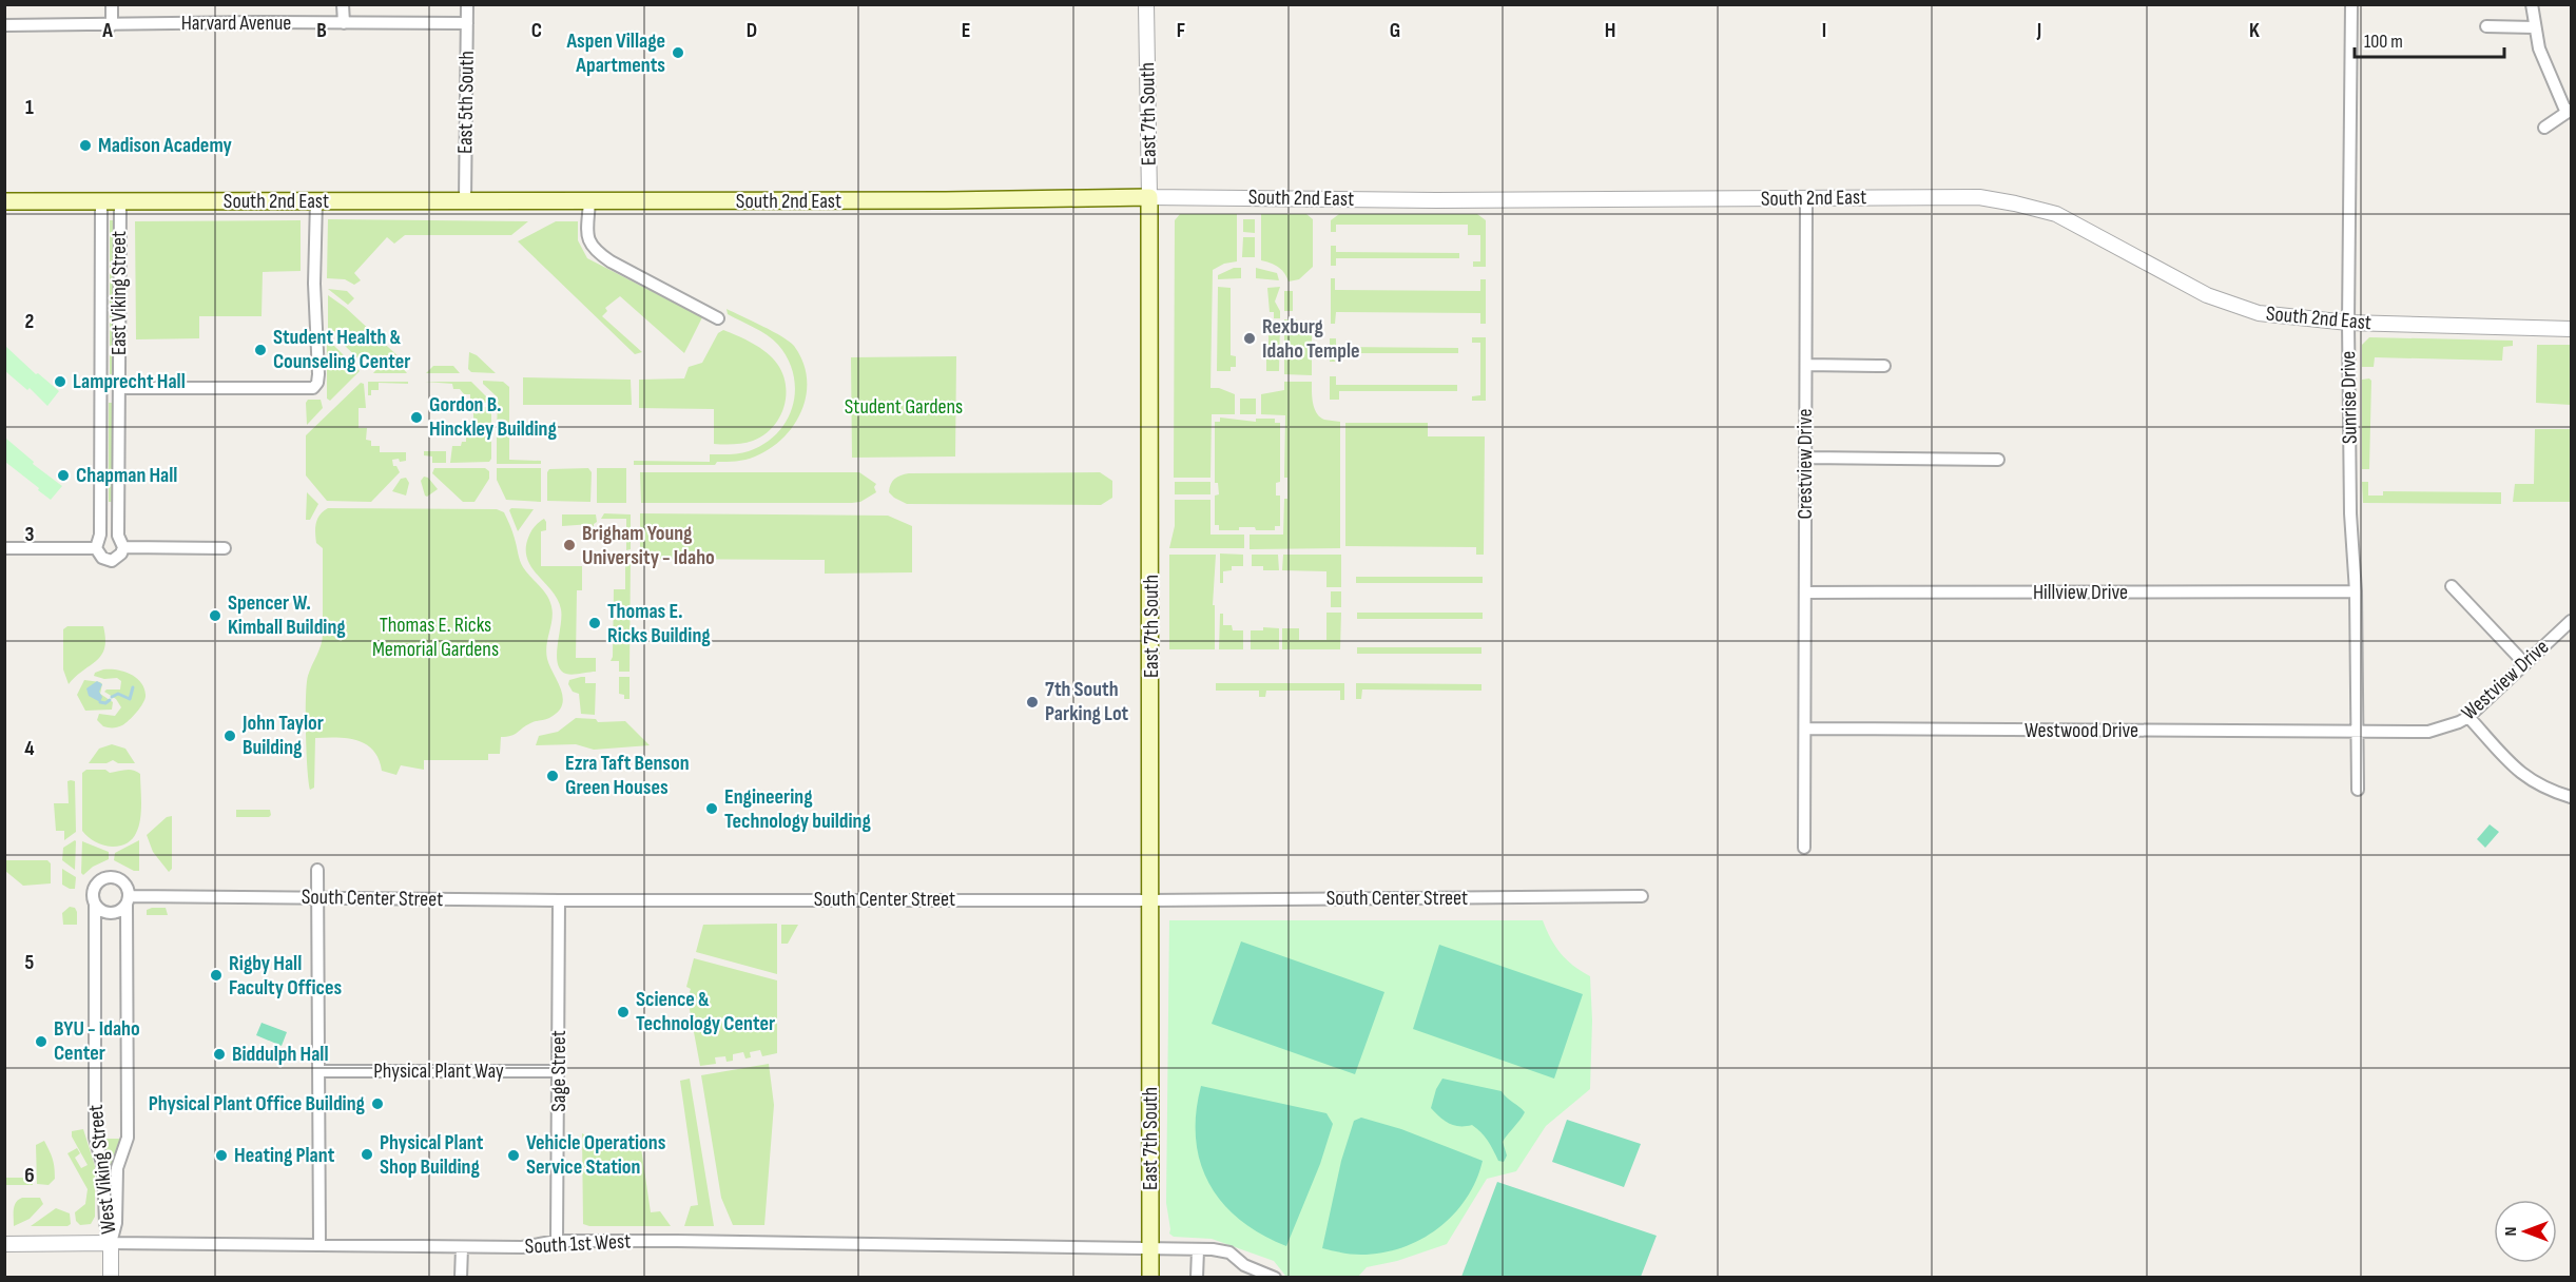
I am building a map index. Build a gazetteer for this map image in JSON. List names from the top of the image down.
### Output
{
  "streets": {
    "main road": ["East 7th South", "South 2nd East"],
    "street": [
      "Harvard Avenue",
      "East 5th South",
      "East Viking Street",
      "Sunrise Drive",
      "Crestview Drive",
      "Hillview Drive",
      "Westview Drive",
      "Westwood Drive",
      "South Center Street",
      "Physical Plant Way",
      "Sage Street",
      "West Viking Street",
      "South 1st West"
    ]
  },
  "crossings": [
    ["Harvard Avenue", "East 5th South"],
    ["East 5th South", "South 2nd East"],
    ["East 7th South", "South 2nd East"],
    ["East 7th South", "South Center Street"],
    ["East 7th South", "South 1st West"],
    ["South 2nd East", "East Viking Street"],
    ["South 2nd East", "Sunrise Drive"],
    ["South 2nd East", "Crestview Drive"],
    ["Sunrise Drive", "Hillview Drive"],
    ["Sunrise Drive", "Westview Drive"],
    ["Sunrise Drive", "Westwood Drive"],
    ["Crestview Drive", "Hillview Drive"],
    ["Crestview Drive", "Westwood Drive"],
    ["Westview Drive", "Westwood Drive"],
    ["South Center Street", "Sage Street"],
    ["South Center Street", "West Viking Street"],
    ["Physical Plant Way", "Sage Street"],
    ["Sage Street", "South 1st West"],
    ["West Viking Street", "South 1st West"]
  ],
  "parks": ["Student Gardens", "Thomas E. Ricks Memorial Gardens"],
  "places": [
    "Aspen Village Apartments",
    "Madison Academy",
    "Rexburg Idaho Temple",
    "Student Health & Counseling Center",
    "Lamprecht Hall",
    "Gordon B. Hinckley Building",
    "Chapman Hall",
    "Brigham Young University - Idaho",
    "Spencer W. Kimball Building",
    "Thomas E. Ricks Building",
    "7th South Parking Lot",
    "John Taylor Building",
    "Ezra Taft Benson Green Houses",
    "Engineering Technology building",
    "Rigby Hall Faculty Offices",
    "Science & Technology Center",
    "BYU - Idaho Center",
    "Biddulph Hall",
    "Physical Plant Office Building",
    "Physical Plant Shop Building",
    "Heating Plant",
    "Vehicle Operations Service Station"
  ],
  "scale_bar": "100 m",
  "north": "left",
  "grid": {
    "columns": [
      "A",
      "B",
      "C",
      "D",
      "E",
      "F",
      "G",
      "H",
      "I",
      "J",
      "K"
    ],
    "rows": [
      "1",
      "2",
      "3",
      "4",
      "5",
      "6"
    ]
  }
}
